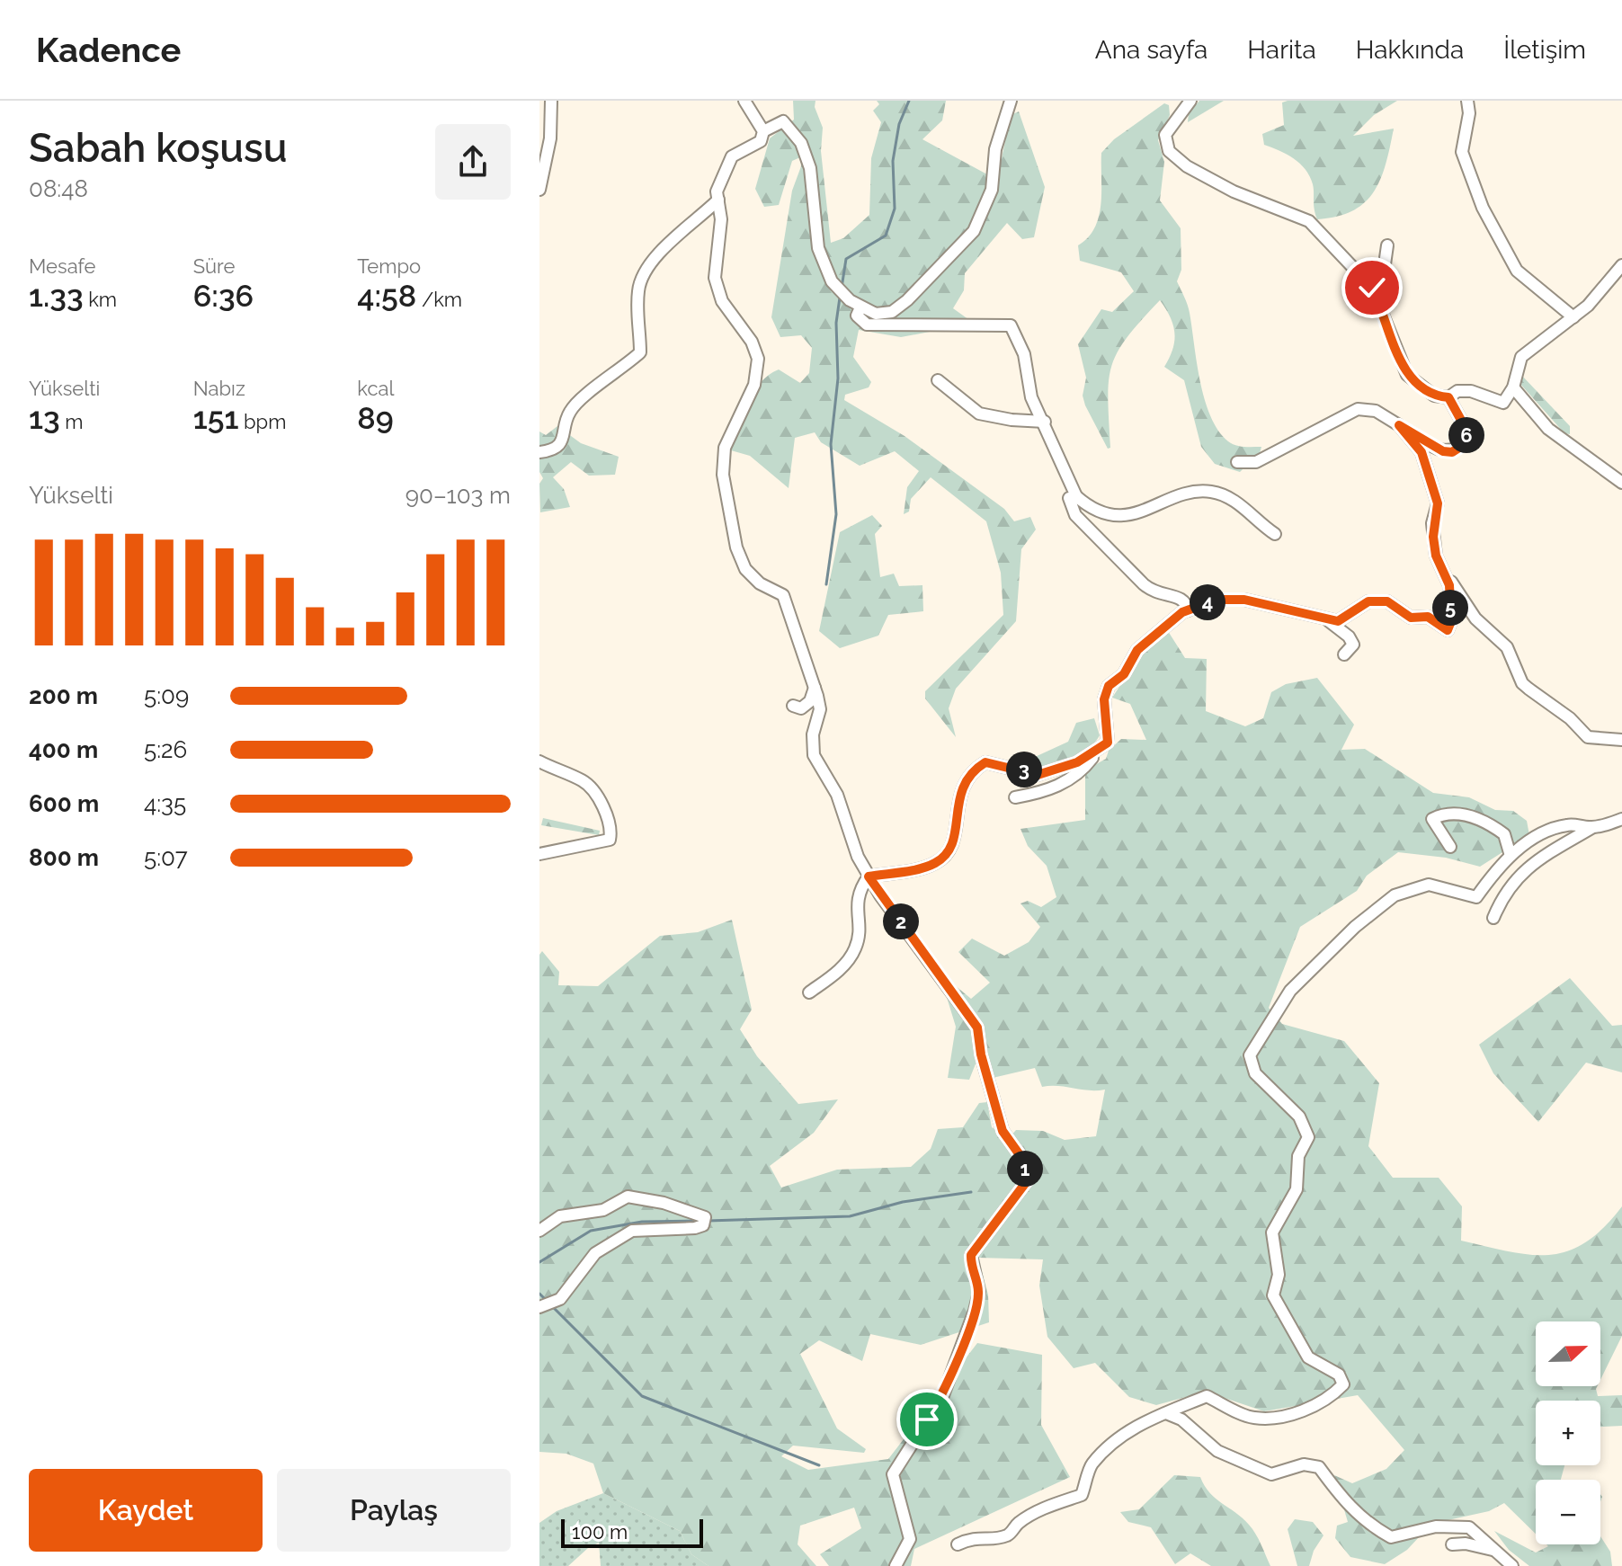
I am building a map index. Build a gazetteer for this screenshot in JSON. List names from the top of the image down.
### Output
{
  "scale_bar": "100 m",
  "north": "right",
  "page": {
    "header": "Kadence",
    "nav": [
      "Ana sayfa",
      "Harita",
      "Hakkında",
      "İletişim"
    ],
    "heading": ["Sabah koşusu", "08:48"],
    "stats": [
      ["Mesafe", "1.33 km"],
      ["Süre", "6:36"],
      ["Tempo", "4:58 /km"],
      ["Yükselti", "13 m"],
      ["Nabız", "151 bpm"],
      ["kcal", "89"]
    ],
    "pins": [
      "6",
      "4",
      "5",
      "3",
      "2",
      "1"
    ],
    "chart": ["Yükselti", "90–103 m"],
    "list": [
      {
        "name": "200 m",
        "note": "5:09"
      },
      {
        "name": "400 m",
        "note": "5:26"
      },
      {
        "name": "600 m",
        "note": "4:35"
      },
      {
        "name": "800 m",
        "note": "5:07"
      }
    ],
    "map_buttons": ["+", "−"],
    "buttons": ["Kaydet", "Paylaş"],
    "scale": "100 m"
  }
}
